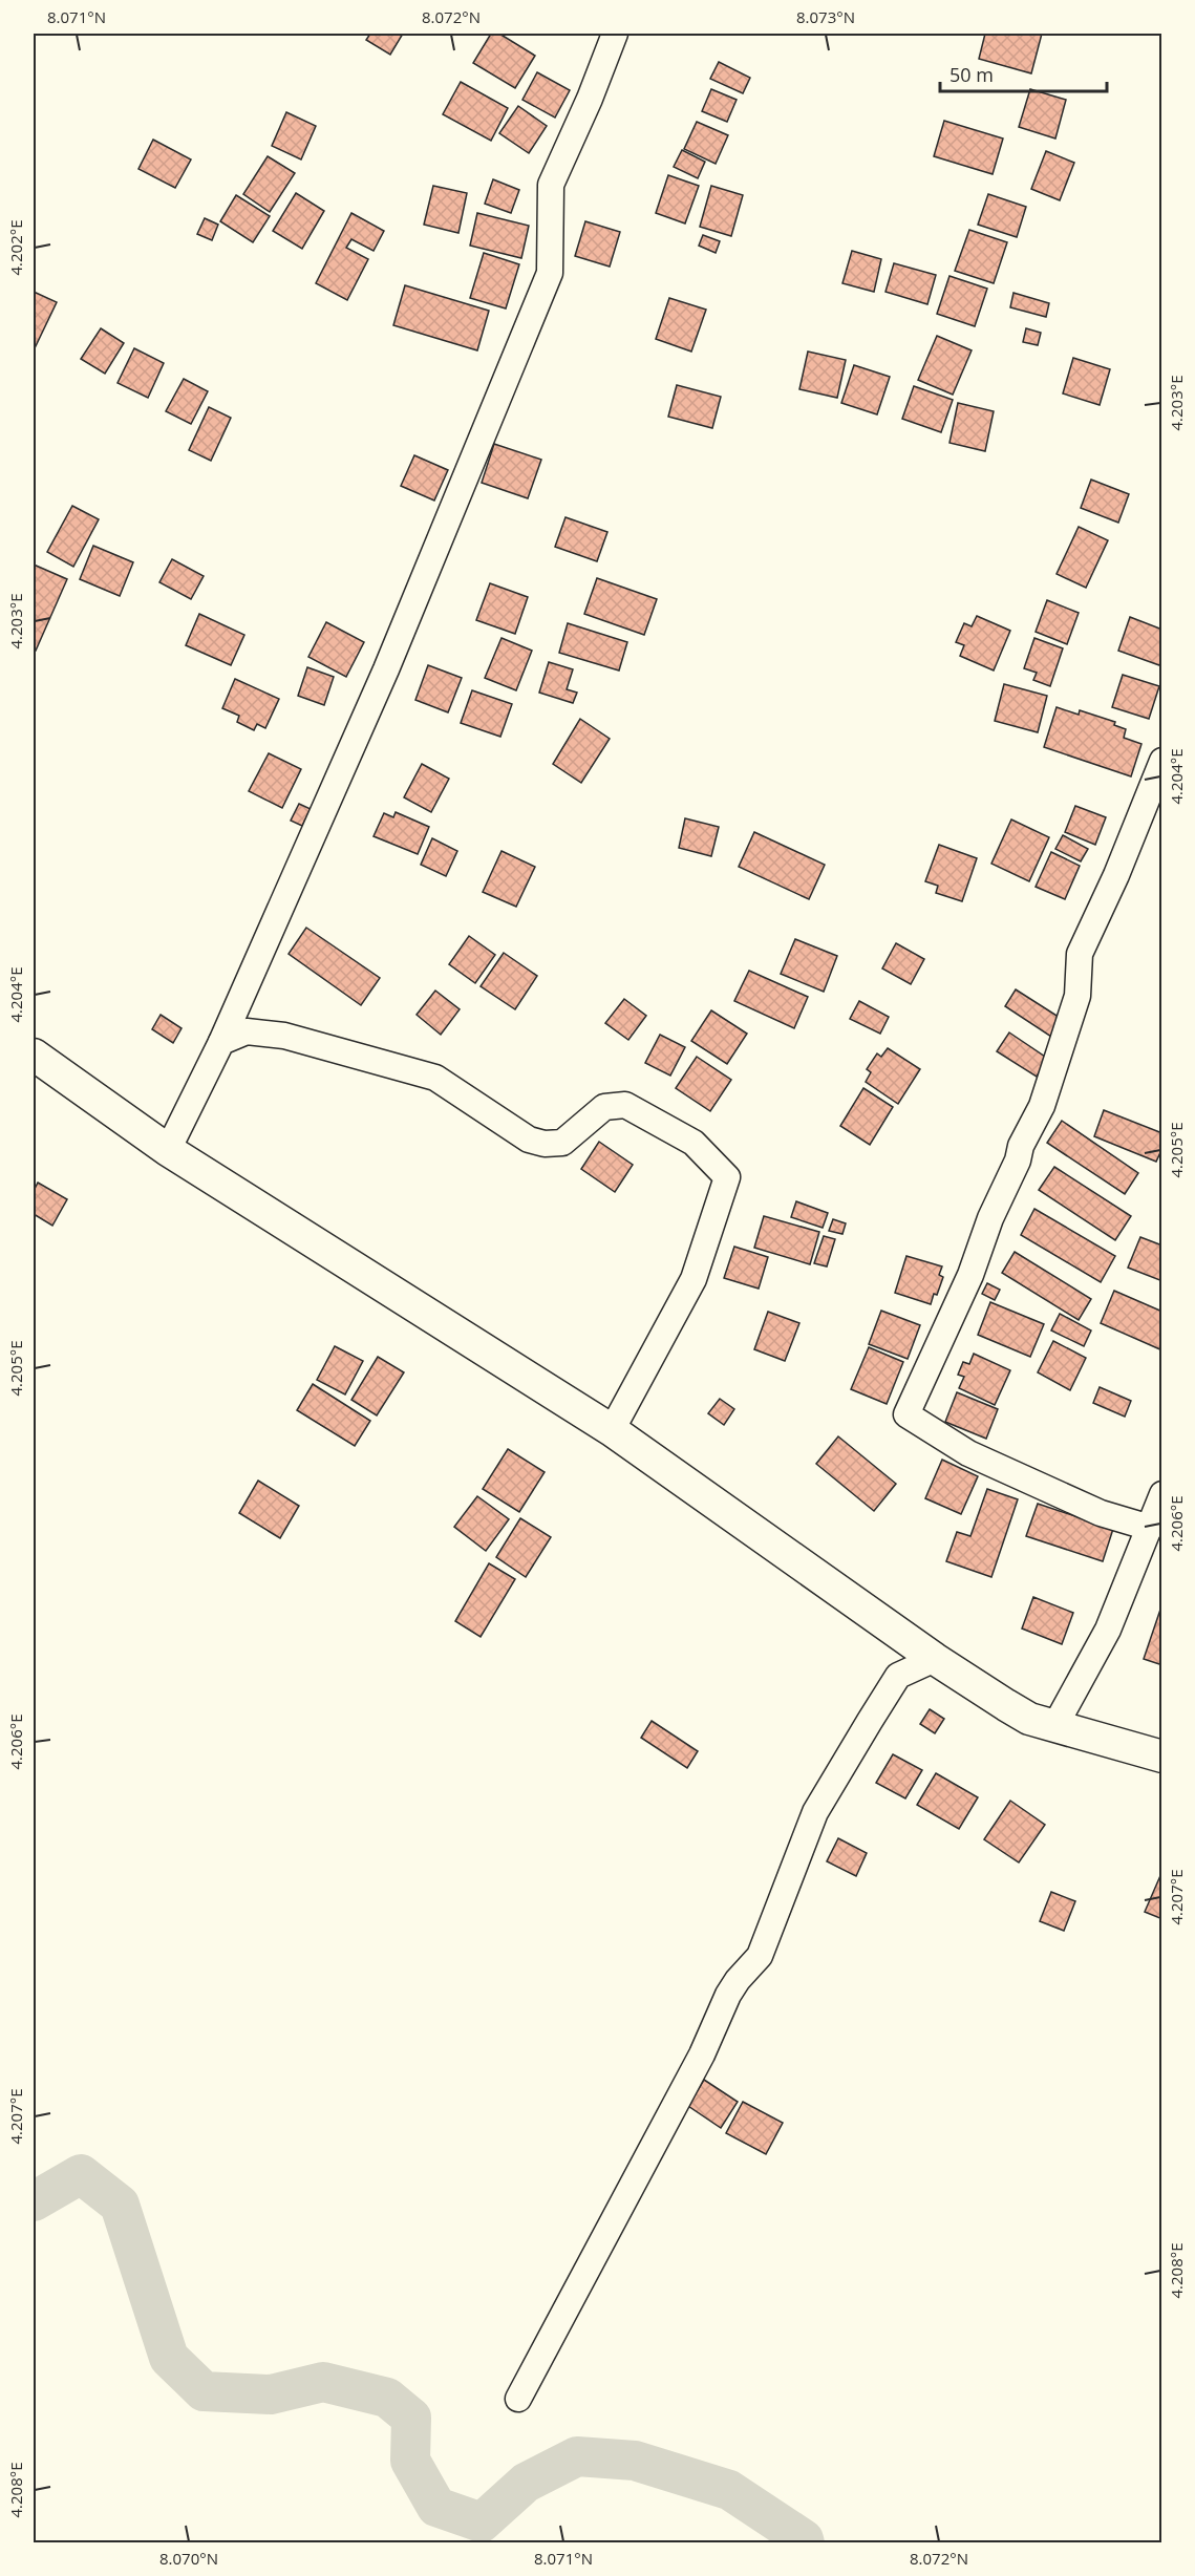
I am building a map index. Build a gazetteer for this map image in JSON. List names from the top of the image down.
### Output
{
  "scale_bar": "50 m",
  "coordinates": [
    "8.071°N",
    "8.072°N",
    "8.073°N",
    "4.202°E",
    "4.203°E",
    "4.204°E",
    "4.205°E",
    "4.206°E",
    "4.207°E",
    "4.208°E",
    "8.070°N"
  ]
}
